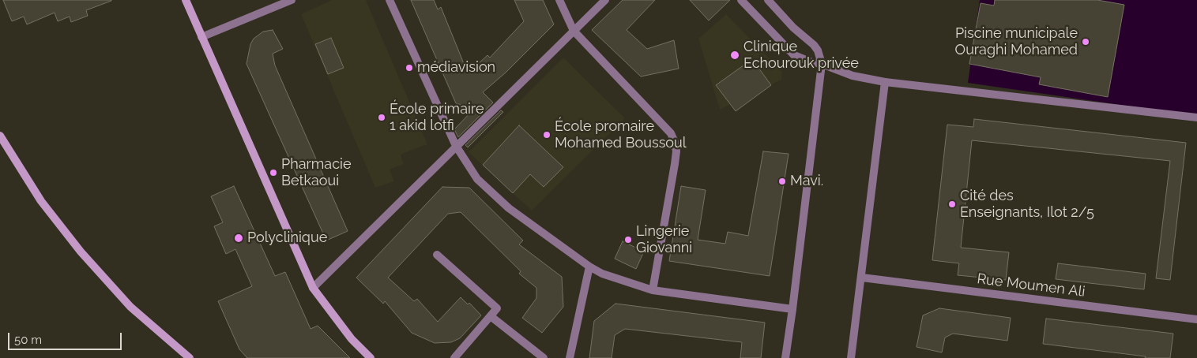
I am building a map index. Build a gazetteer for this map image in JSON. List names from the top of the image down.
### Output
{
  "streets": {
    "street": ["Rue Moumen Ali"]
  },
  "places": [
    "Piscine municipale Ouraghi Mohamed",
    "Clinique Echourouk privée",
    "médiavision",
    "École primaire 1 akid lotfi",
    "École promaire Mohamed Boussoul",
    "Pharmacie Betkaoui",
    "Mavi.",
    "Cité des Enseignants, Ilot 2/5",
    "Polyclinique",
    "Lingerie Giovanni"
  ],
  "scale_bar": "50 m"
}
